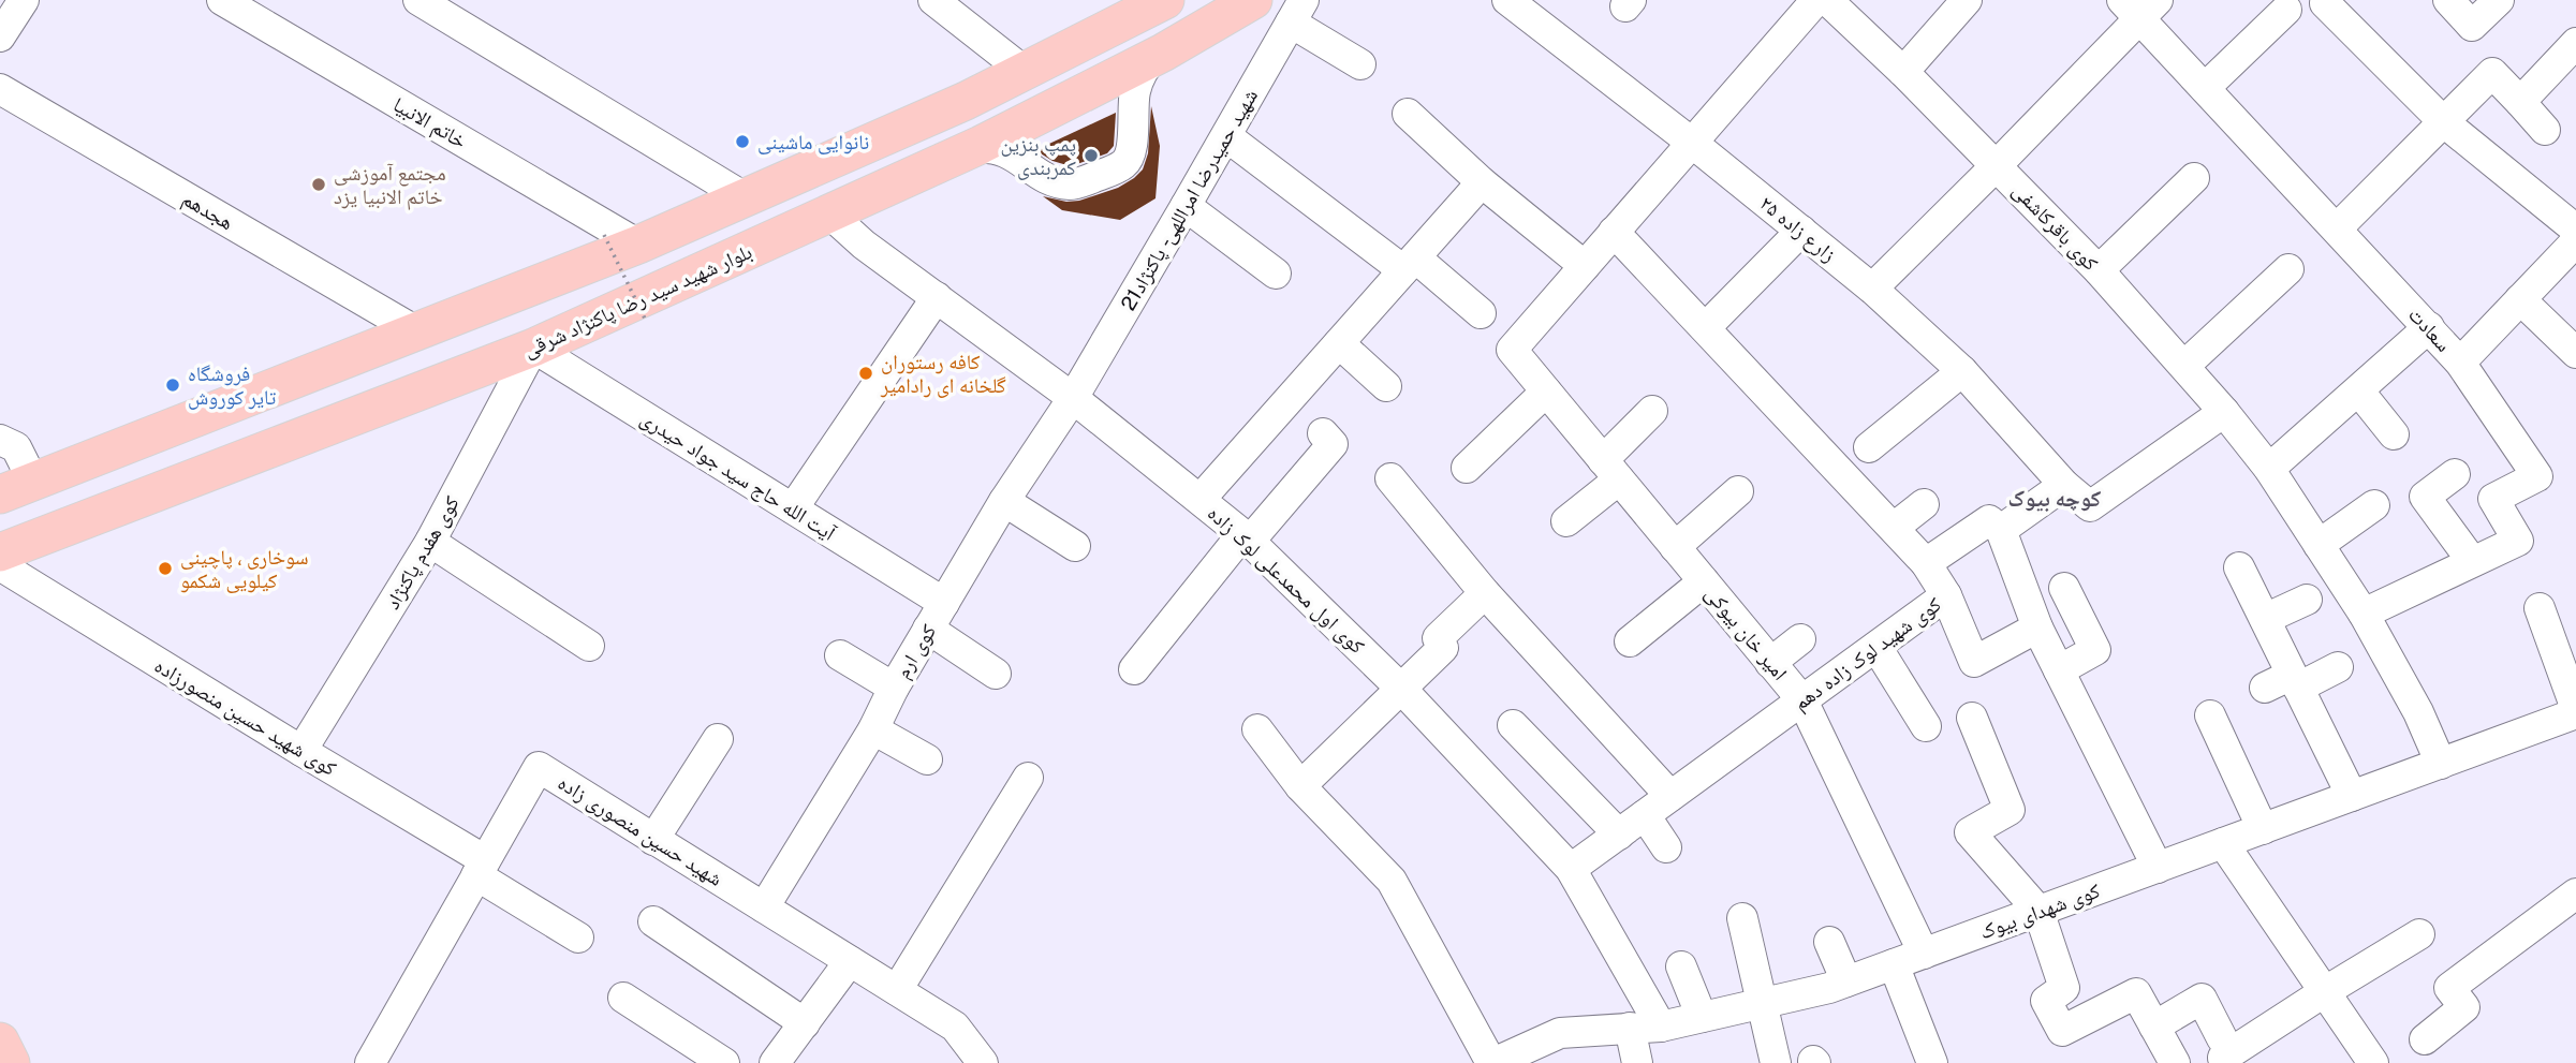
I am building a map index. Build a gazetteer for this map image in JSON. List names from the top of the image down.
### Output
{
  "streets": {
    "main road": ["بلوار شهید سید رضا پاکنژاد شرقی"],
    "street": [
      "خاتم الانبیا",
      "شهید حمیدرضا امراللهی- پاکنژاد21",
      "هجدهم",
      "کوی باقرکاشفی",
      "زارع زاده ۲۵",
      "سعادت",
      "آیت الله حاج سید جواد حیدری",
      "کوی هفدم پاکنژاد",
      "کوی اول محمدعلی لوک زاده",
      "امیر خان بیوکی",
      "کوی ارم",
      "کوی شهید لوک زاده دهم",
      "کوی شهید حسین منصورزاده",
      "شهید حسین منصوری زاده",
      "کوی شهدای بیوک"
    ]
  },
  "crossings": [
    ["شهید حمیدرضا امراللهی- پاکنژاد21", "کوی اول محمدعلی لوک زاده"],
    ["شهید حمیدرضا امراللهی- پاکنژاد21", "کوی ارم"],
    ["کوی باقرکاشفی", "سعادت"],
    ["کوی باقرکاشفی", "کوی شهدای بیوک"],
    ["زارع زاده ۲۵", "کوی شهید لوک زاده دهم"],
    ["بلوار شهید سید رضا پاکنژاد شرقی", "آیت الله حاج سید جواد حیدری"],
    ["بلوار شهید سید رضا پاکنژاد شرقی", "کوی هفدم پاکنژاد"],
    ["بلوار شهید سید رضا پاکنژاد شرقی", "کوی اول محمدعلی لوک زاده"],
    ["بلوار شهید سید رضا پاکنژاد شرقی", "کوی شهید حسین منصورزاده"],
    ["آیت الله حاج سید جواد حیدری", "کوی هفدم پاکنژاد"],
    ["آیت الله حاج سید جواد حیدری", "کوی ارم"],
    ["کوی هفدم پاکنژاد", "کوی شهید حسین منصورزاده"],
    ["کوی اول محمدعلی لوک زاده", "کوی ارم"],
    ["کوی اول محمدعلی لوک زاده", "کوی شهید لوک زاده دهم"],
    ["کوی اول محمدعلی لوک زاده", "کوی شهدای بیوک"],
    ["امیر خان بیوکی", "کوی شهید لوک زاده دهم"],
    ["امیر خان بیوکی", "کوی شهدای بیوک"],
    ["کوی ارم", "شهید حسین منصوری زاده"],
    ["کوی شهید حسین منصورزاده", "شهید حسین منصوری زاده"]
  ],
  "districts": ["کوچه بیوک"],
  "places": [
    "نانوایی ماشینی",
    "پمپ بنزین کمربندی",
    "مجتمع آموزشی خاتم الانبیا یزد",
    "کافه رستوران گلخانه ای رادامیر",
    "فروشگاه تایر کوروش",
    "سوخاری ، پاچینی کیلویی شکمو"
  ]
}
